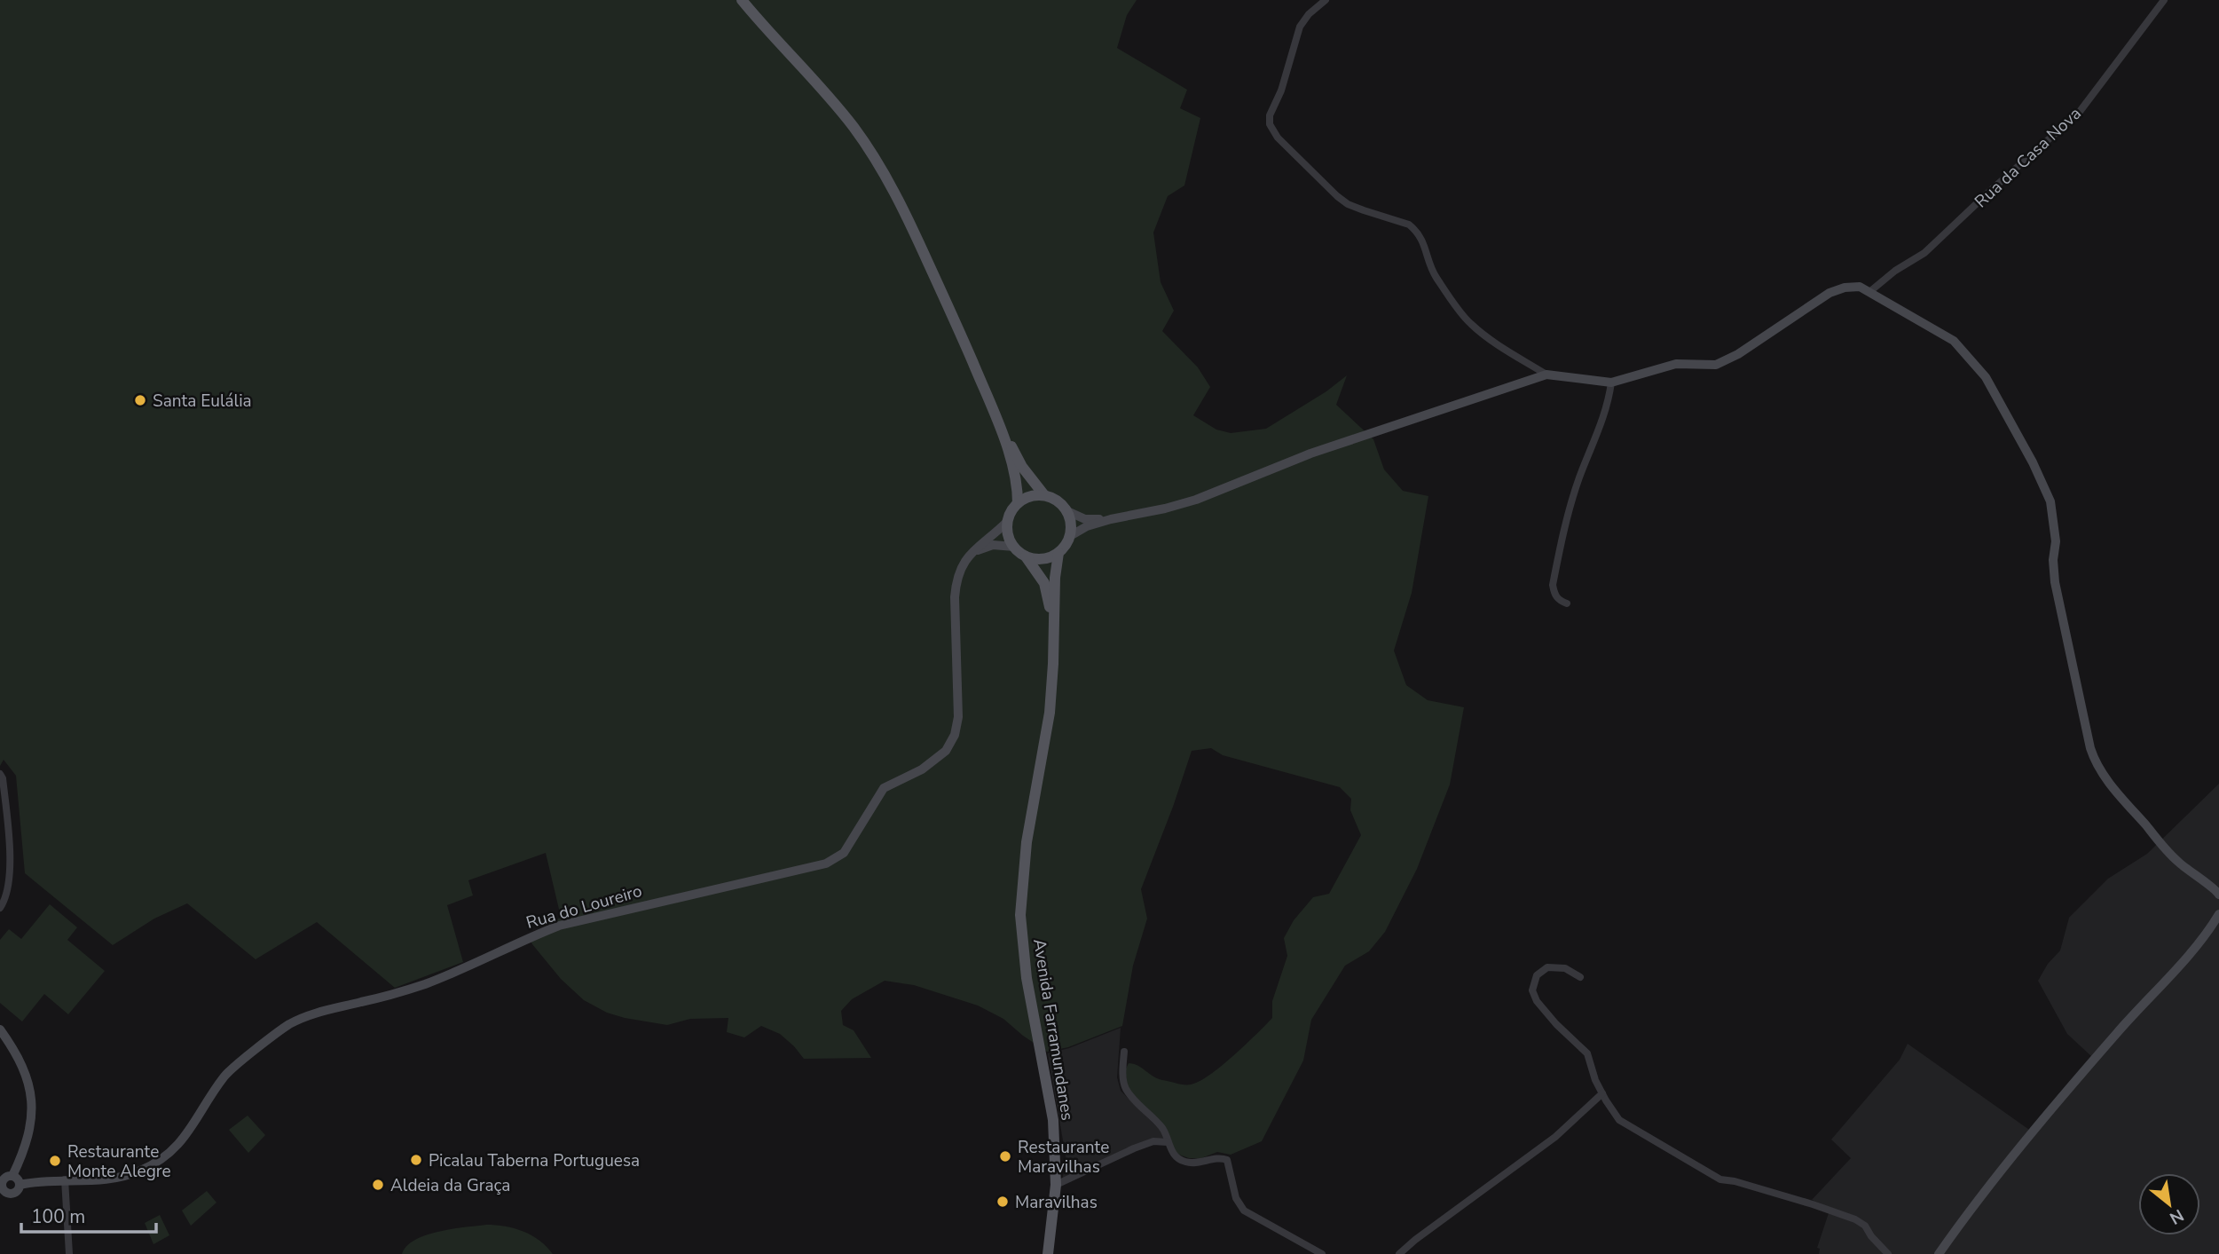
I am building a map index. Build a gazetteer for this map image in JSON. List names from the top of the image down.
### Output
{
  "streets": {
    "main road": ["Avenida Farramundanes"],
    "street": ["Rua da Casa Nova", "Rua do Loureiro"]
  },
  "places": [
    "Santa Eulália",
    "Restaurante Maravilhas",
    "Picalau Taberna Portuguesa",
    "Restaurante Monte Alegre",
    "Aldeia da Graça",
    "Maravilhas"
  ],
  "scale_bar": "100 m",
  "north": "bottom right"
}
